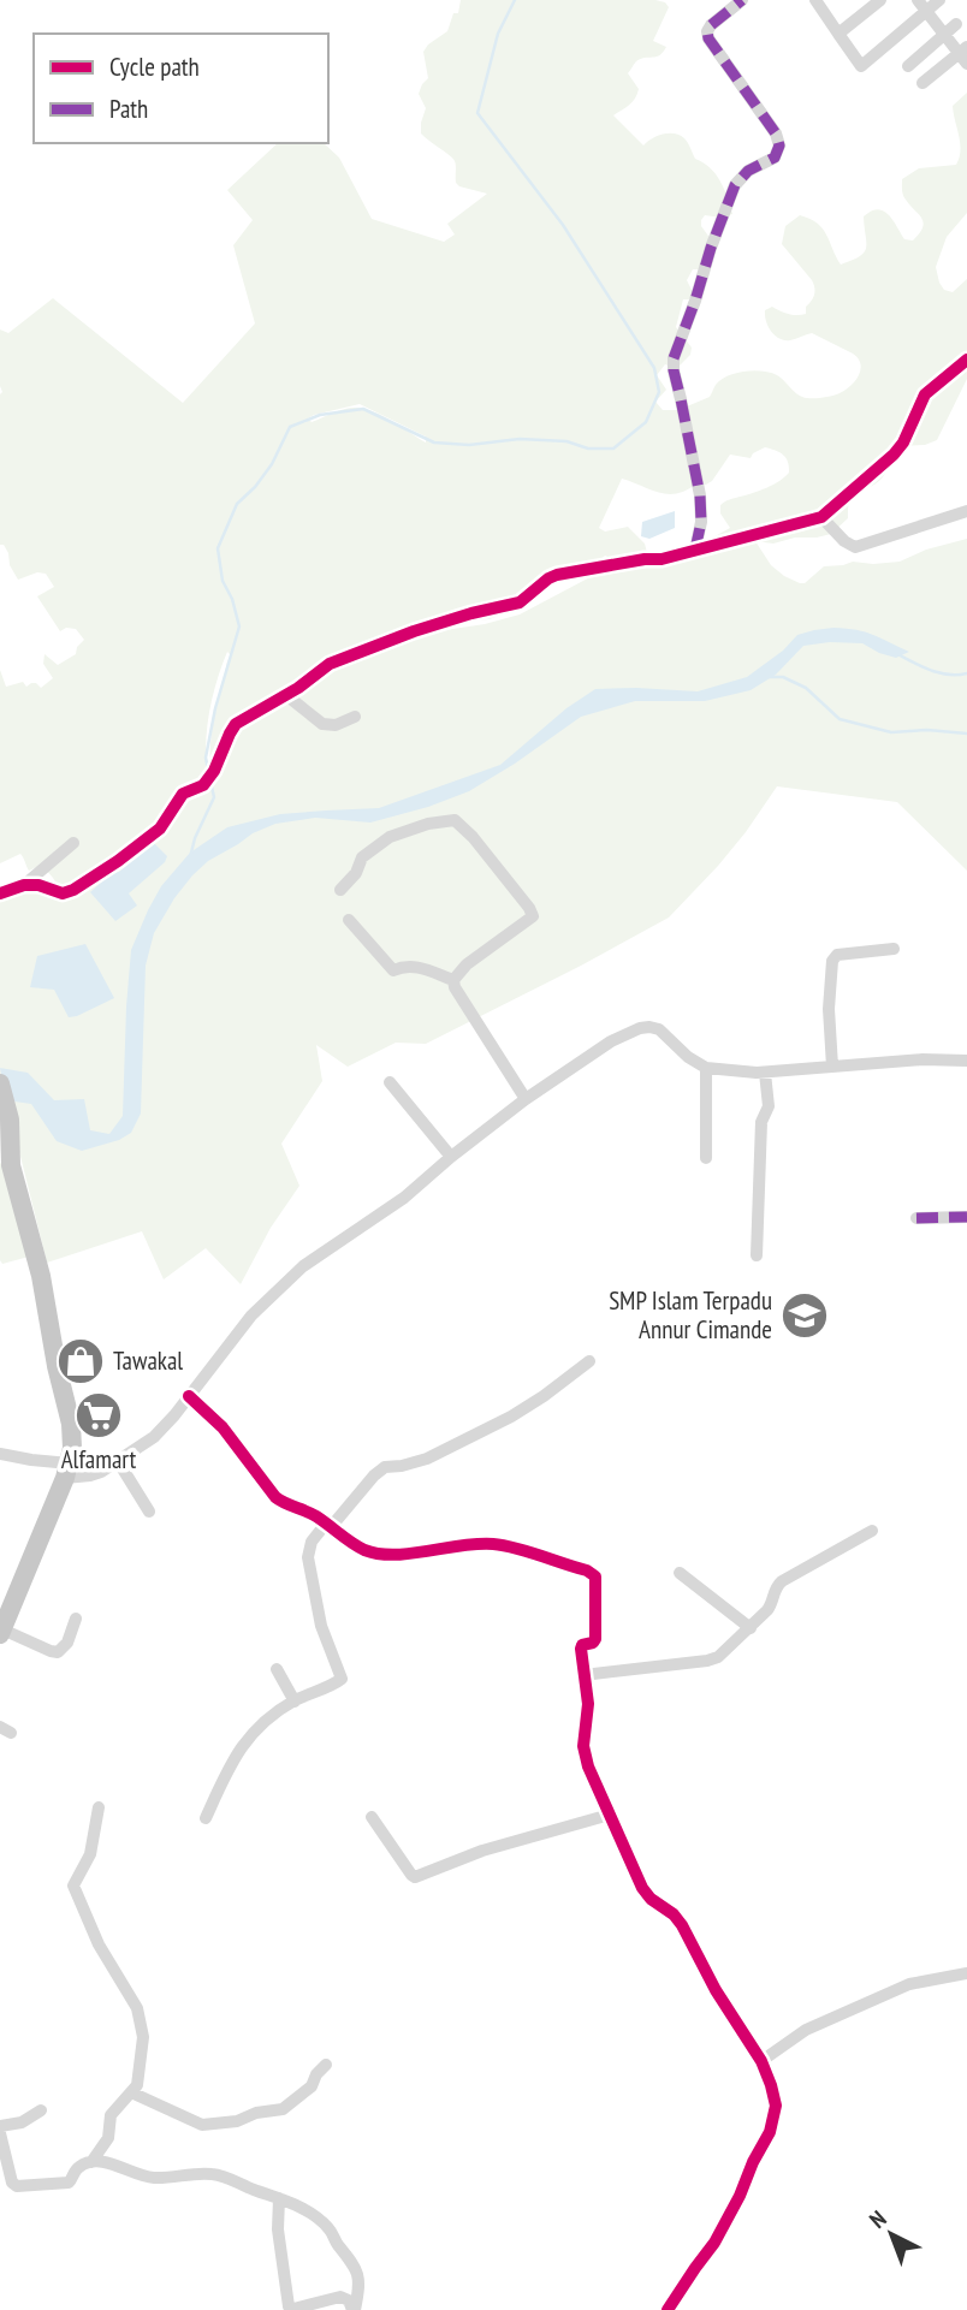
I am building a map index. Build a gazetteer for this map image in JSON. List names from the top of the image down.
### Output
{
  "places": {
    "school or university": ["SMP Islam Terpadu Annur Cimande"],
    "shop": ["Tawakal"],
    "supermarket": ["Alfamart"]
  },
  "legend": ["Cycle path", "Path"],
  "north": "top left"
}
